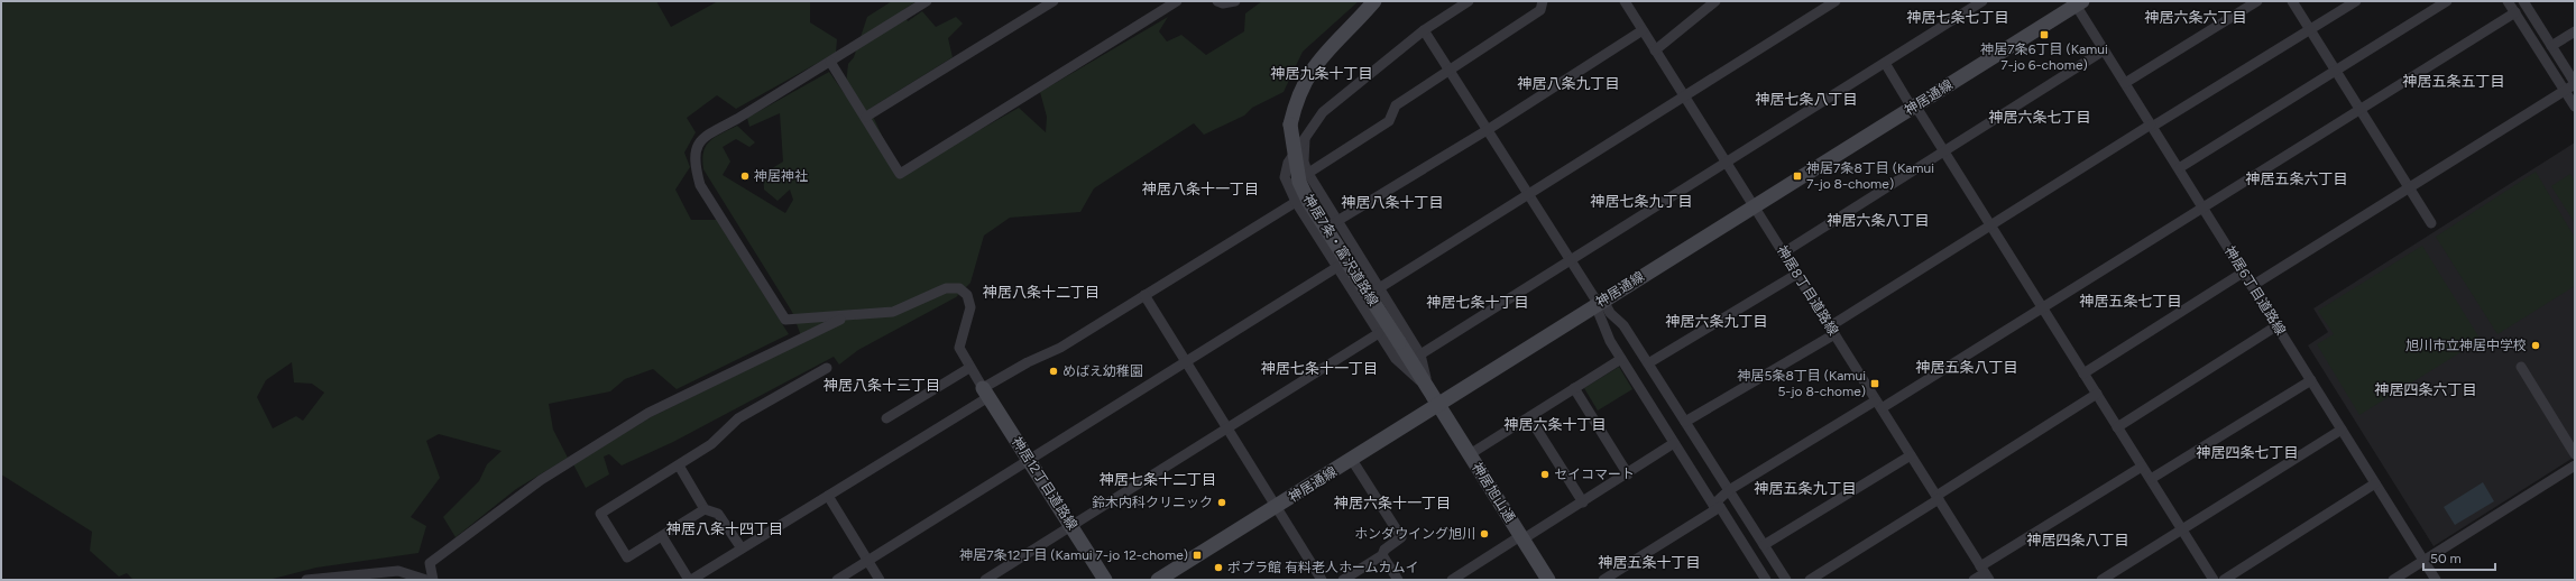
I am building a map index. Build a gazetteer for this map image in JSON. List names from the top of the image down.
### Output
{
  "streets": {
    "street": [
      "神居通線",
      "神居7条・富沢道路線",
      "神居8丁目道路線",
      "神居6丁目道路線",
      "神居12丁目道路線",
      "神居旭山通"
    ]
  },
  "crossings": [
    ["神居通線", "神居7条・富沢道路線"],
    ["神居通線", "神居8丁目道路線"],
    ["神居通線", "神居6丁目道路線"],
    ["神居通線", "神居旭山通"],
    ["神居7条・富沢道路線", "神居旭山通"]
  ],
  "districts": [
    "神居七条七丁目",
    "神居六条六丁目",
    "神居九条十丁目",
    "神居五条五丁目",
    "神居八条九丁目",
    "神居七条八丁目",
    "神居六条七丁目",
    "神居五条六丁目",
    "神居八条十一丁目",
    "神居七条九丁目",
    "神居八条十丁目",
    "神居六条八丁目",
    "神居八条十二丁目",
    "神居五条七丁目",
    "神居七条十丁目",
    "神居六条九丁目",
    "神居五条八丁目",
    "神居七条十一丁目",
    "神居八条十三丁目",
    "神居四条六丁目",
    "神居六条十丁目",
    "神居四条七丁目",
    "神居七条十二丁目",
    "神居五条九丁目",
    "神居六条十一丁目",
    "神居八条十四丁目",
    "神居四条八丁目",
    "神居五条十丁目"
  ],
  "places": {
    "transit": [
      "神居7条6丁目 (Kamui 7-jo 6-chome)",
      "神居7条8丁目 (Kamui 7-jo 8-chome)",
      "神居5条8丁目 (Kamui 5-jo 8-chome)",
      "神居7条12丁目 (Kamui 7-jo 12-chome)"
    ],
    "other": [
      "神居神社",
      "旭川市立神居中学校",
      "めばえ幼稚園",
      "セイコマート",
      "鈴木内科クリニック",
      "ホンダウイング旭川",
      "ポプラ館 有料老人ホームカムイ"
    ]
  },
  "scale_bar": "50 m"
}
